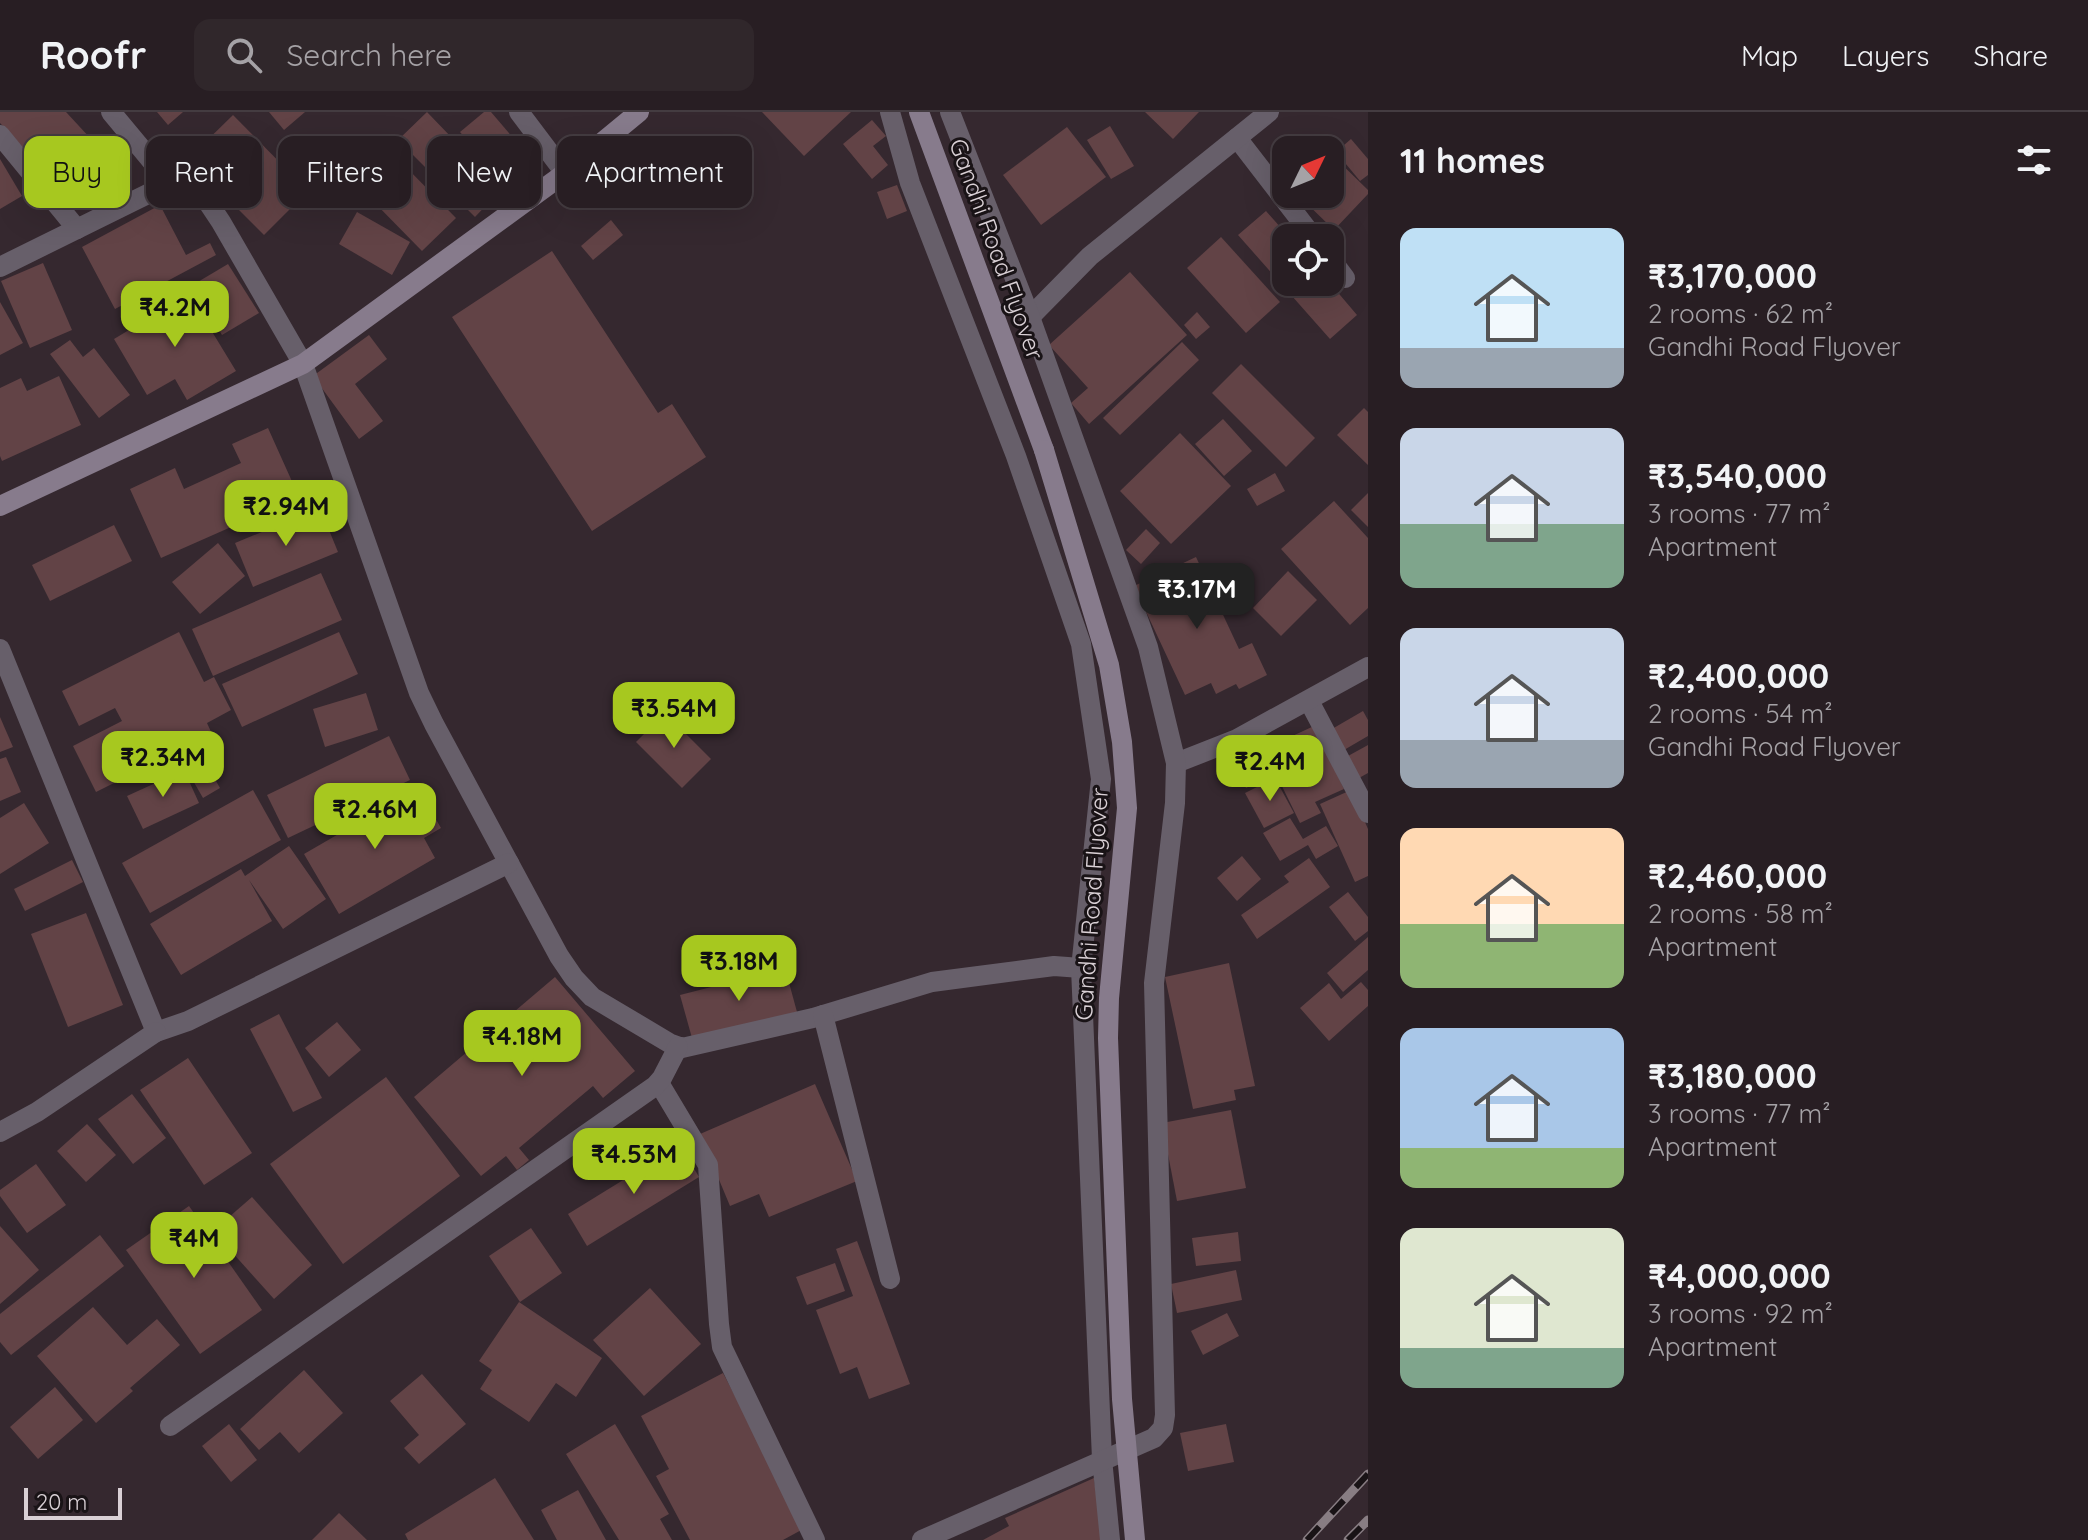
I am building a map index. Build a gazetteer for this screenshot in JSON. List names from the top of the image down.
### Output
{
  "streets": {
    "main road": ["Gandhi Road Flyover"]
  },
  "scale_bar": "20 m",
  "north": "top right",
  "page": {
    "header": "Roofr",
    "search": "Search here",
    "nav": ["Map", "Layers", "Share"],
    "heading": "11 homes",
    "chip": [
      "Buy",
      "Rent",
      "Filters",
      "New",
      "Apartment"
    ],
    "list": [
      {
        "name": "₹3,170,000",
        "note": "2 rooms · 62 m² · Gandhi Road Flyover"
      },
      {
        "name": "₹3,540,000",
        "note": "3 rooms · 77 m² · Apartment"
      },
      {
        "name": "₹2,400,000",
        "note": "2 rooms · 54 m² · Gandhi Road Flyover"
      },
      {
        "name": "₹2,460,000",
        "note": "2 rooms · 58 m² · Apartment"
      },
      {
        "name": "₹3,180,000",
        "note": "3 rooms · 77 m² · Apartment"
      },
      {
        "name": "₹4,000,000",
        "note": "3 rooms · 92 m² · Apartment"
      }
    ],
    "price": [
      "₹4.2M",
      "₹2.94M",
      "₹3.17M",
      "₹3.54M",
      "₹2.34M",
      "₹2.4M",
      "₹2.46M",
      "₹3.18M",
      "₹4.18M",
      "₹4.53M",
      "₹4M"
    ],
    "scale": "20 m"
  }
}
